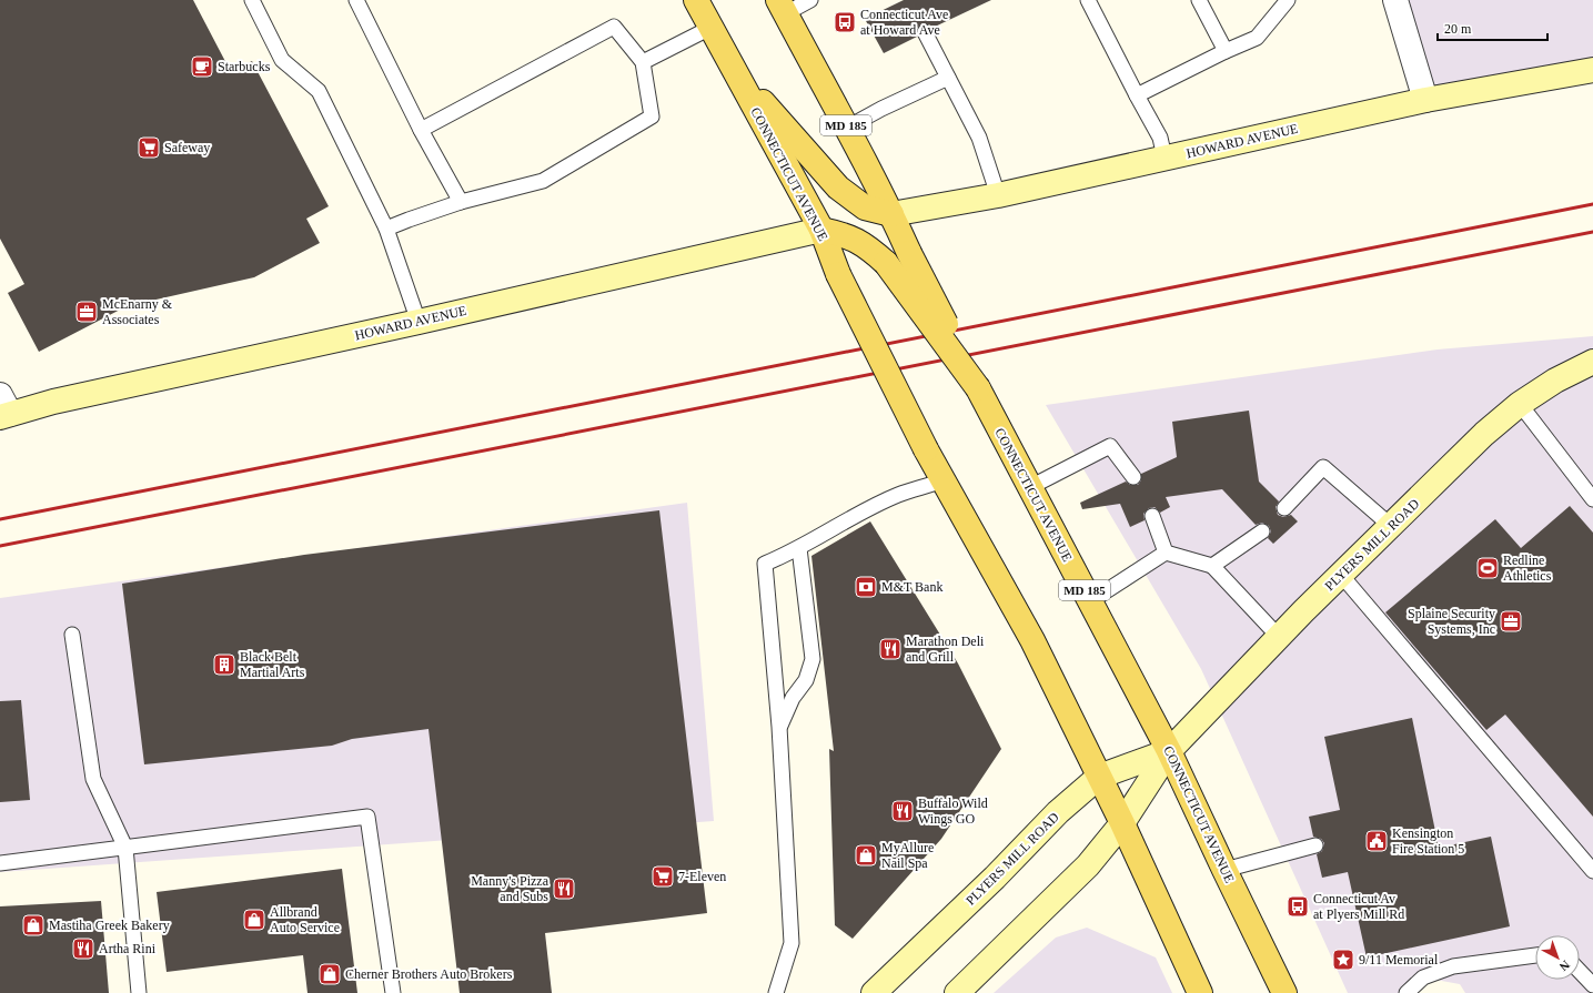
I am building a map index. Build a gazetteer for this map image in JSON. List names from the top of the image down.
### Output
{
  "streets": {
    "main road": ["MD 185", "CONNECTICUT AVENUE"],
    "street": ["HOWARD AVENUE", "PLYERS MILL ROAD"]
  },
  "crossings": [
    ["HOWARD AVENUE", "CONNECTICUT AVENUE"],
    ["CONNECTICUT AVENUE", "PLYERS MILL ROAD"]
  ],
  "places": {
    "bus stop": ["Connecticut Ave at Howard Ave", "Connecticut Av at Plyers Mill Rd"],
    "cafe": ["Starbucks"],
    "supermarket": ["Safeway", "7-Eleven"],
    "office": ["McEnarny & Associates", "Splaine Security Systems, Inc"],
    "sports": ["Redline Athletics"],
    "bank": ["M&T Bank"],
    "restaurant": [
      "Marathon Deli and Grill",
      "Buffalo Wild Wings GO",
      "Manny's Pizza and Subs",
      "Artha Rini"
    ],
    "building": ["Black Belt Martial Arts"],
    "public building": ["Kensington Fire Station 5"],
    "shop": [
      "MyAllure Nail Spa",
      "Allbrand Auto Service",
      "Mastiha Greek Bakery",
      "Cherner Brothers Auto Brokers"
    ],
    "place": ["9/11 Memorial"]
  },
  "scale_bar": "20 m",
  "north": "bottom right"
}
